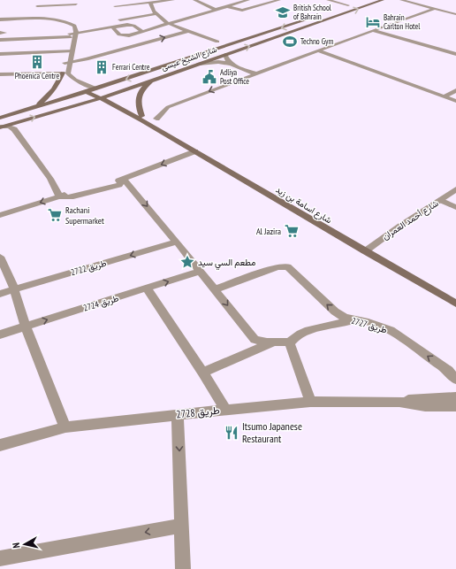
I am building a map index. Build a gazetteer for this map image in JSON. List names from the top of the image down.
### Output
{
  "streets": {
    "main road": ["شارع الشيخ عيسى", "شارع اسامة بن زيد"],
    "street": [
      "شارع أحمد العمران",
      "طريق 2722",
      "طريق 2724",
      "طريق 2727",
      "طريق 2728"
    ]
  },
  "crossings": [
    ["شارع الشيخ عيسى", "شارع اسامة بن زيد"],
    ["شارع اسامة بن زيد", "شارع أحمد العمران"]
  ],
  "one_way": ["طريق 2724", "طريق 2727"],
  "places": {
    "school or university": ["British School of Bahrain"],
    "hotel": ["Bahrain Carlton Hotel"],
    "sports": ["Techno Gym"],
    "building": ["Phoenica Centre", "Ferrari Centre"],
    "public building": ["Adliya Post Office"],
    "supermarket": ["Rachani Supermarket", "Al Jazira"],
    "place": ["مطعم السي سيد"],
    "restaurant": ["Itsumo Japanese Restaurant"]
  },
  "north": "left"
}
